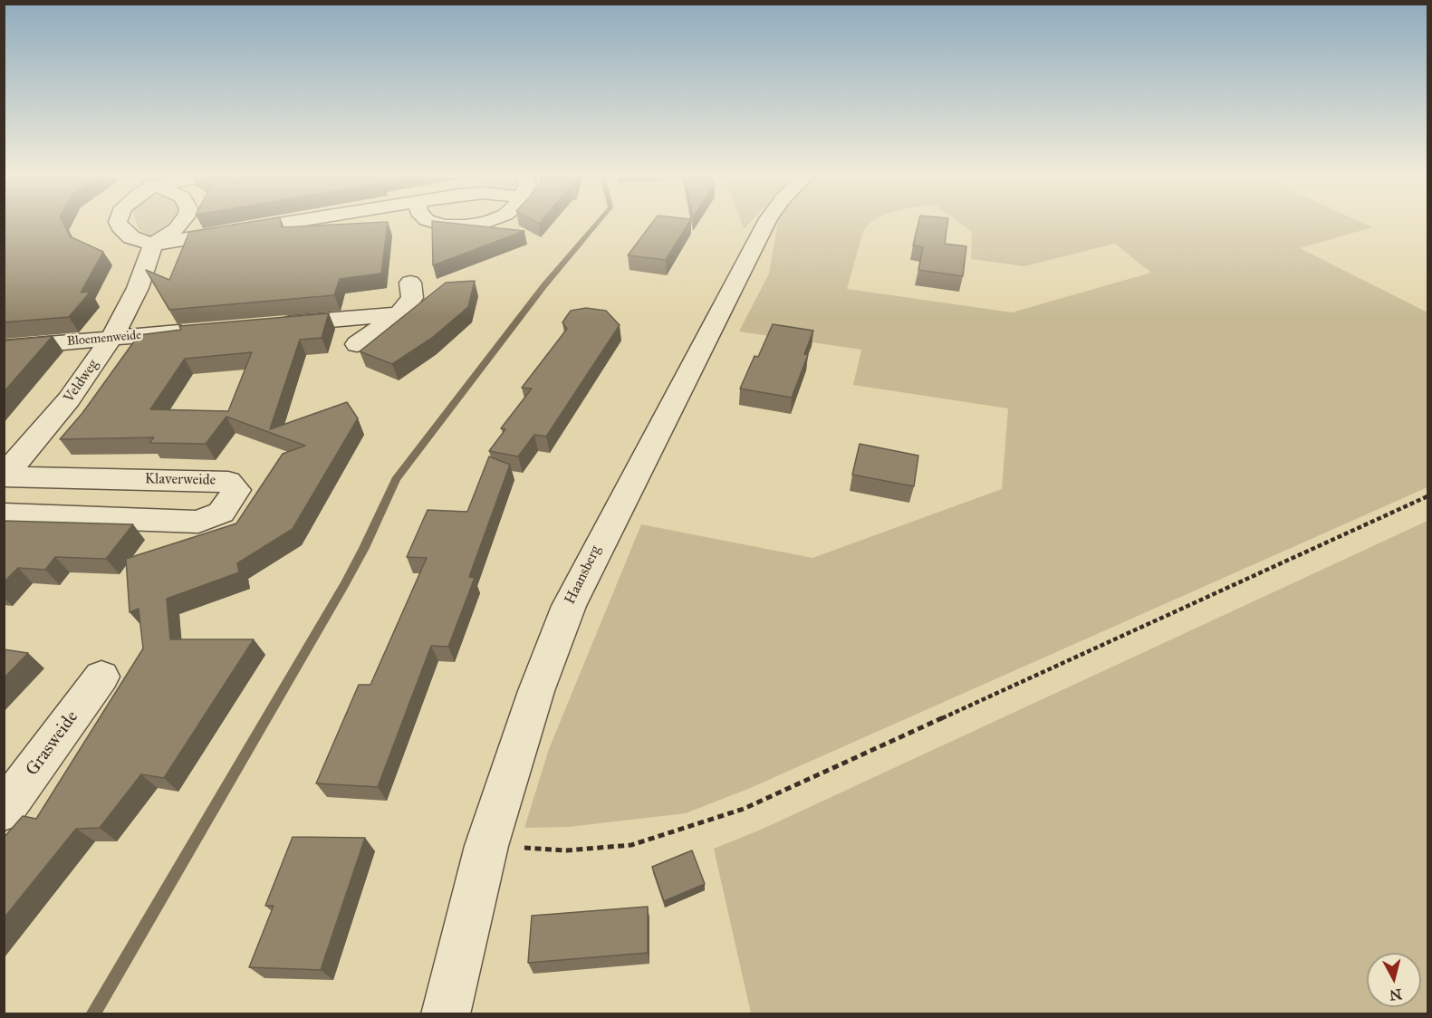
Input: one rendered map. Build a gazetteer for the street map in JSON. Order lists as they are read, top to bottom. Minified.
{"streets":{"street":["Bloemenweide","Veldweg","Klaverweide","Haansberg","Grasweide"]},"crossings":[["Bloemenweide","Veldweg"],["Veldweg","Klaverweide"]],"north":"bottom"}
